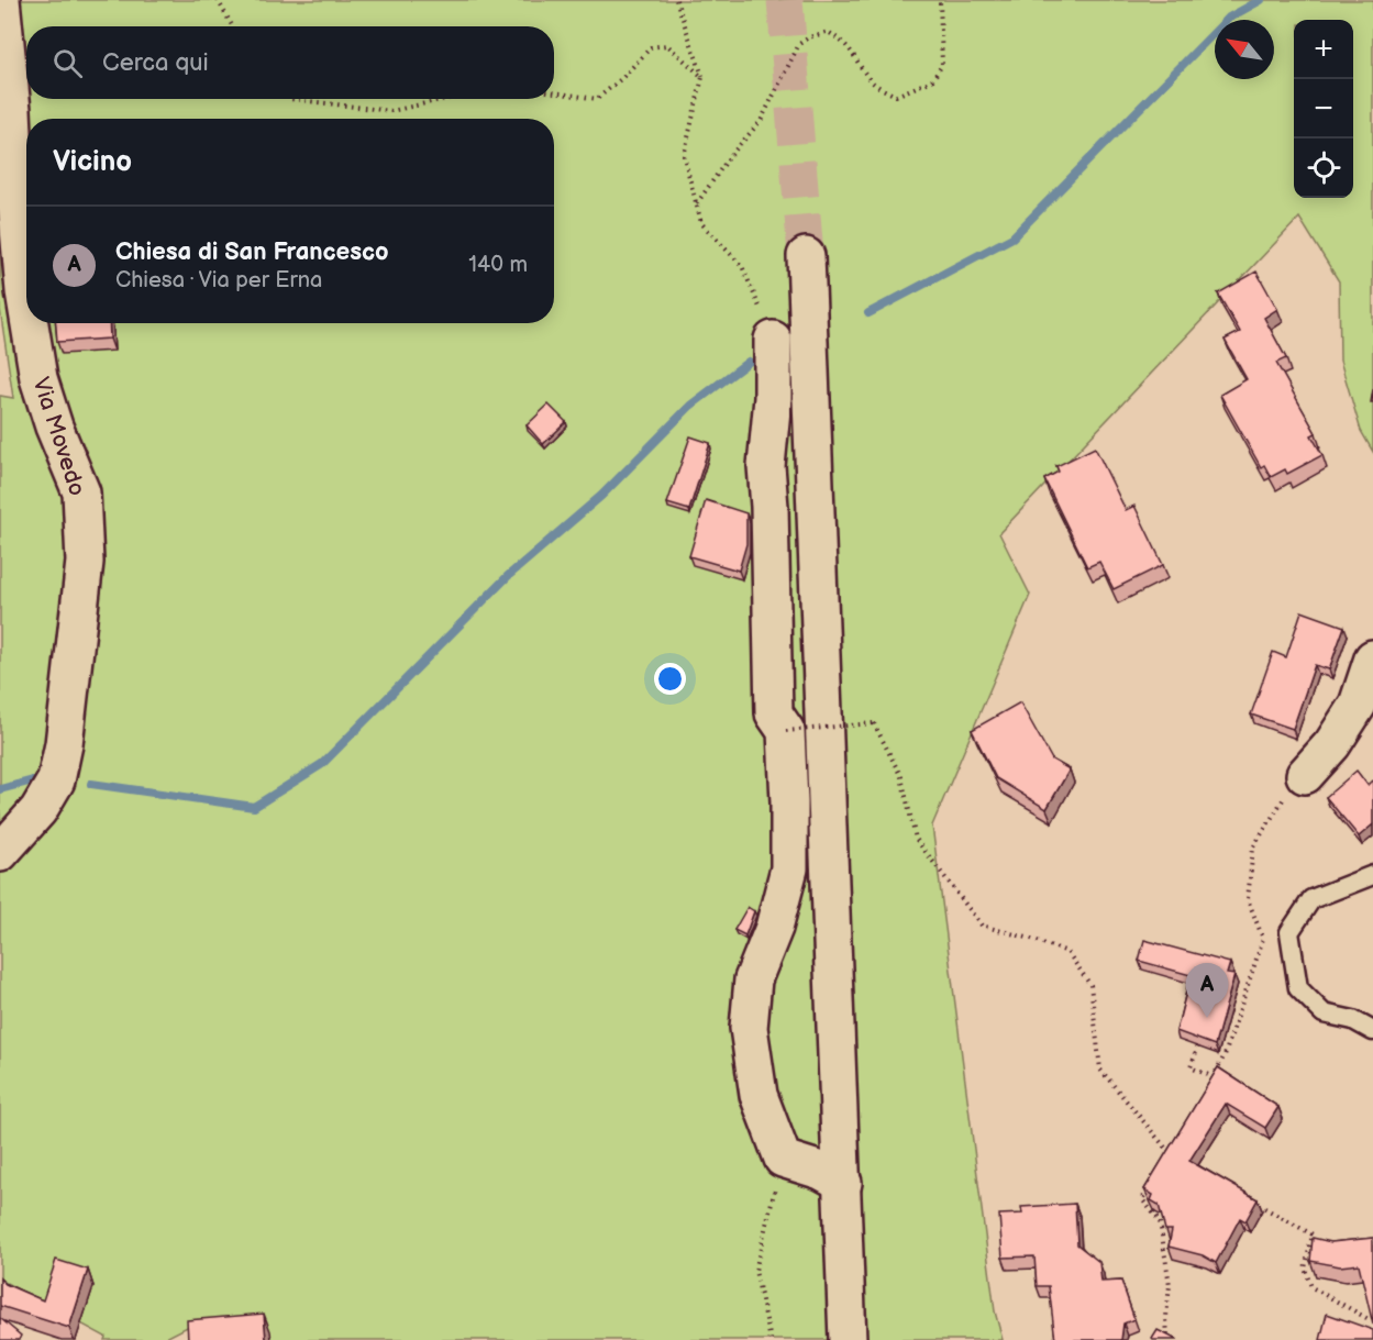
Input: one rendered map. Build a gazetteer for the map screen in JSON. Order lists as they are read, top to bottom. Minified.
{"streets":{"main road":["Via Movedo"]},"north":"top left","page":{"map_buttons":["+","−"],"search":"Cerca qui","heading":"Vicino","list":[{"mark":"A","name":"Chiesa di San Francesco","note":"Chiesa · Via per Erna","value":"140 m"}],"pins":"A"}}
